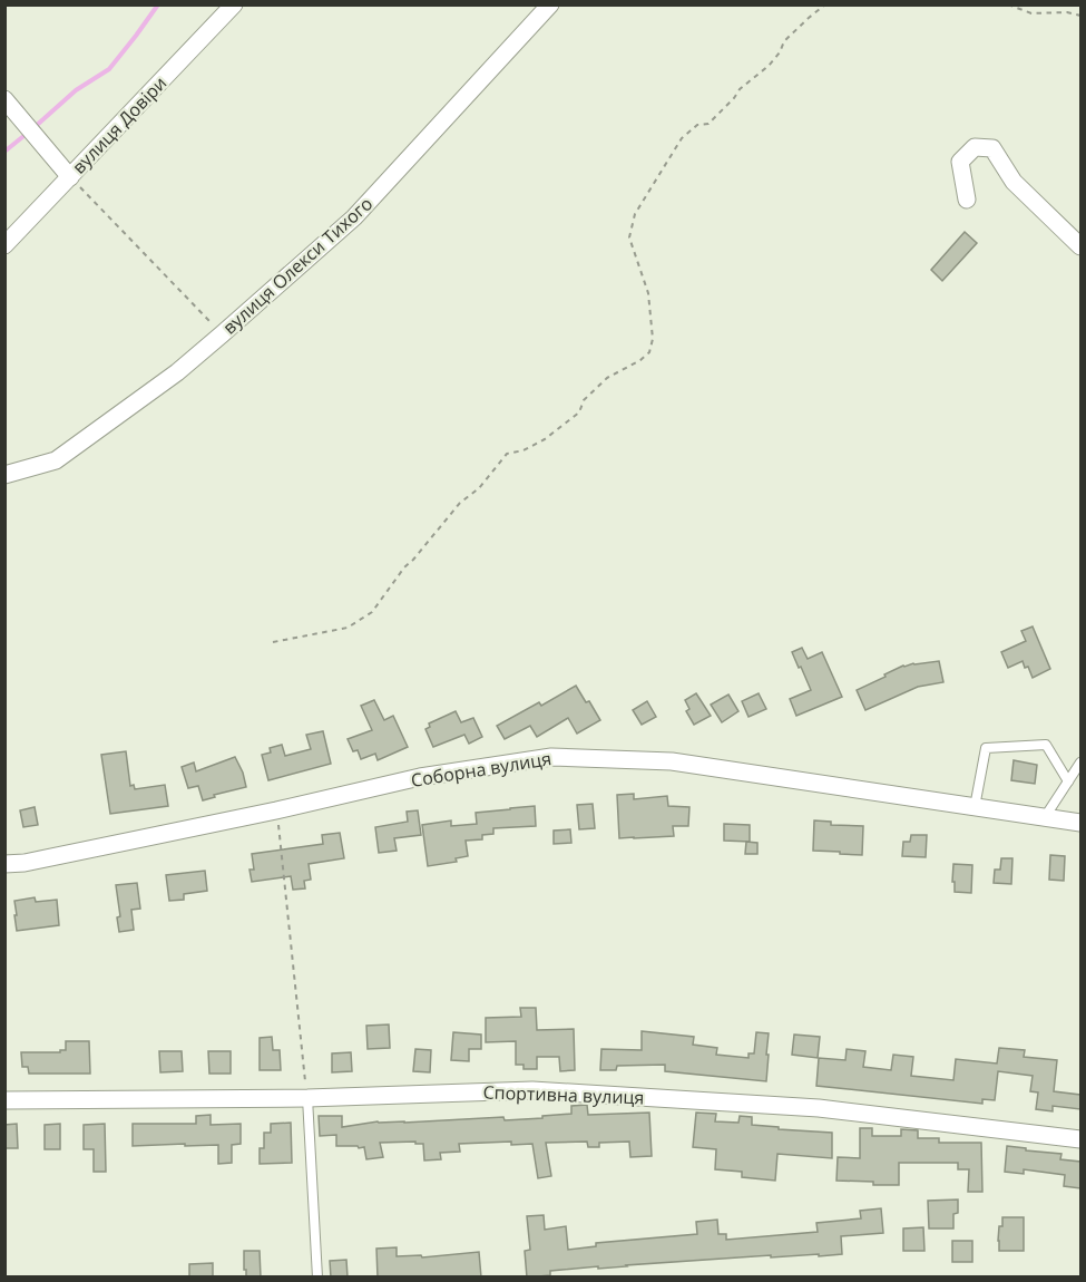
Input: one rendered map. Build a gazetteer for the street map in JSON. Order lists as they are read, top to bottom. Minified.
{"streets":{"street":["вулиця Довіри","вулиця Олекси Тихого","Соборна вулиця","Спортивна вулиця"]}}
